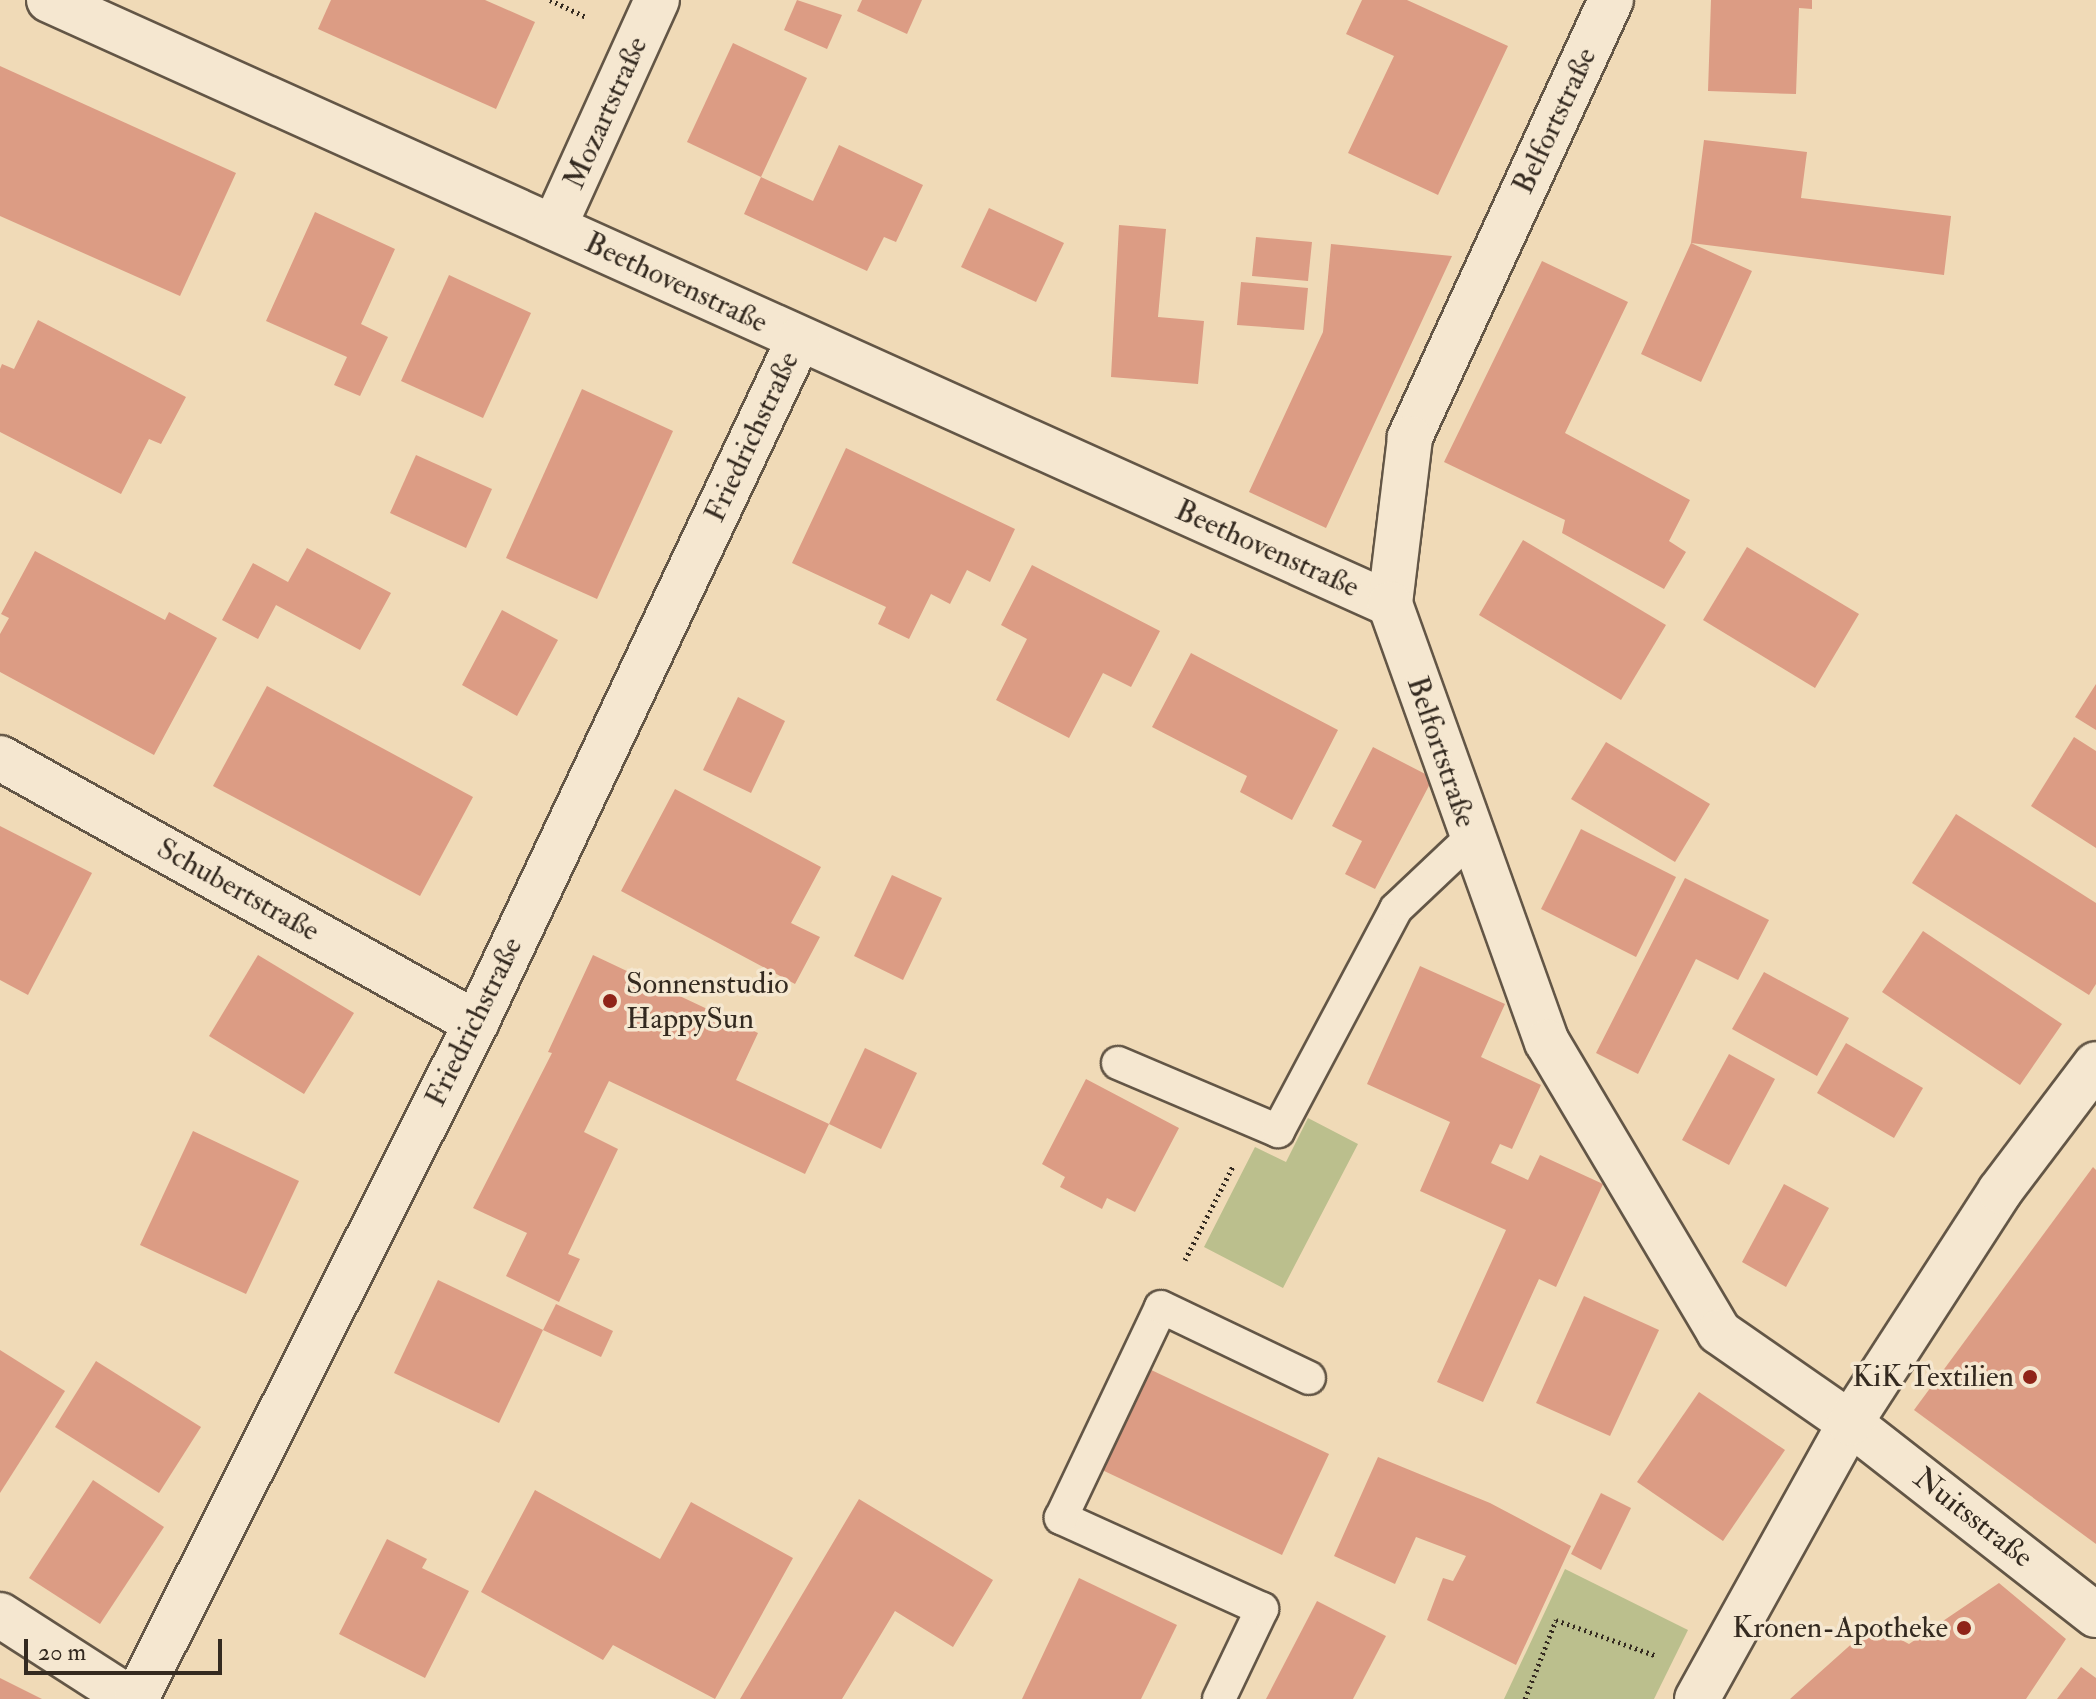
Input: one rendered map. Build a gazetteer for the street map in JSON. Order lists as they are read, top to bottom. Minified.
{"streets":{"street":["Mozartstraße","Belfortstraße","Beethovenstraße","Friedrichstraße","Schubertstraße","Nuitsstraße"]},"crossings":[["Mozartstraße","Beethovenstraße"],["Belfortstraße","Beethovenstraße"],["Belfortstraße","Nuitsstraße"],["Beethovenstraße","Friedrichstraße"],["Friedrichstraße","Schubertstraße"]],"places":["Sonnenstudio HappySun","KiK Textilien","Kronen-Apotheke"],"scale_bar":"20 m"}
